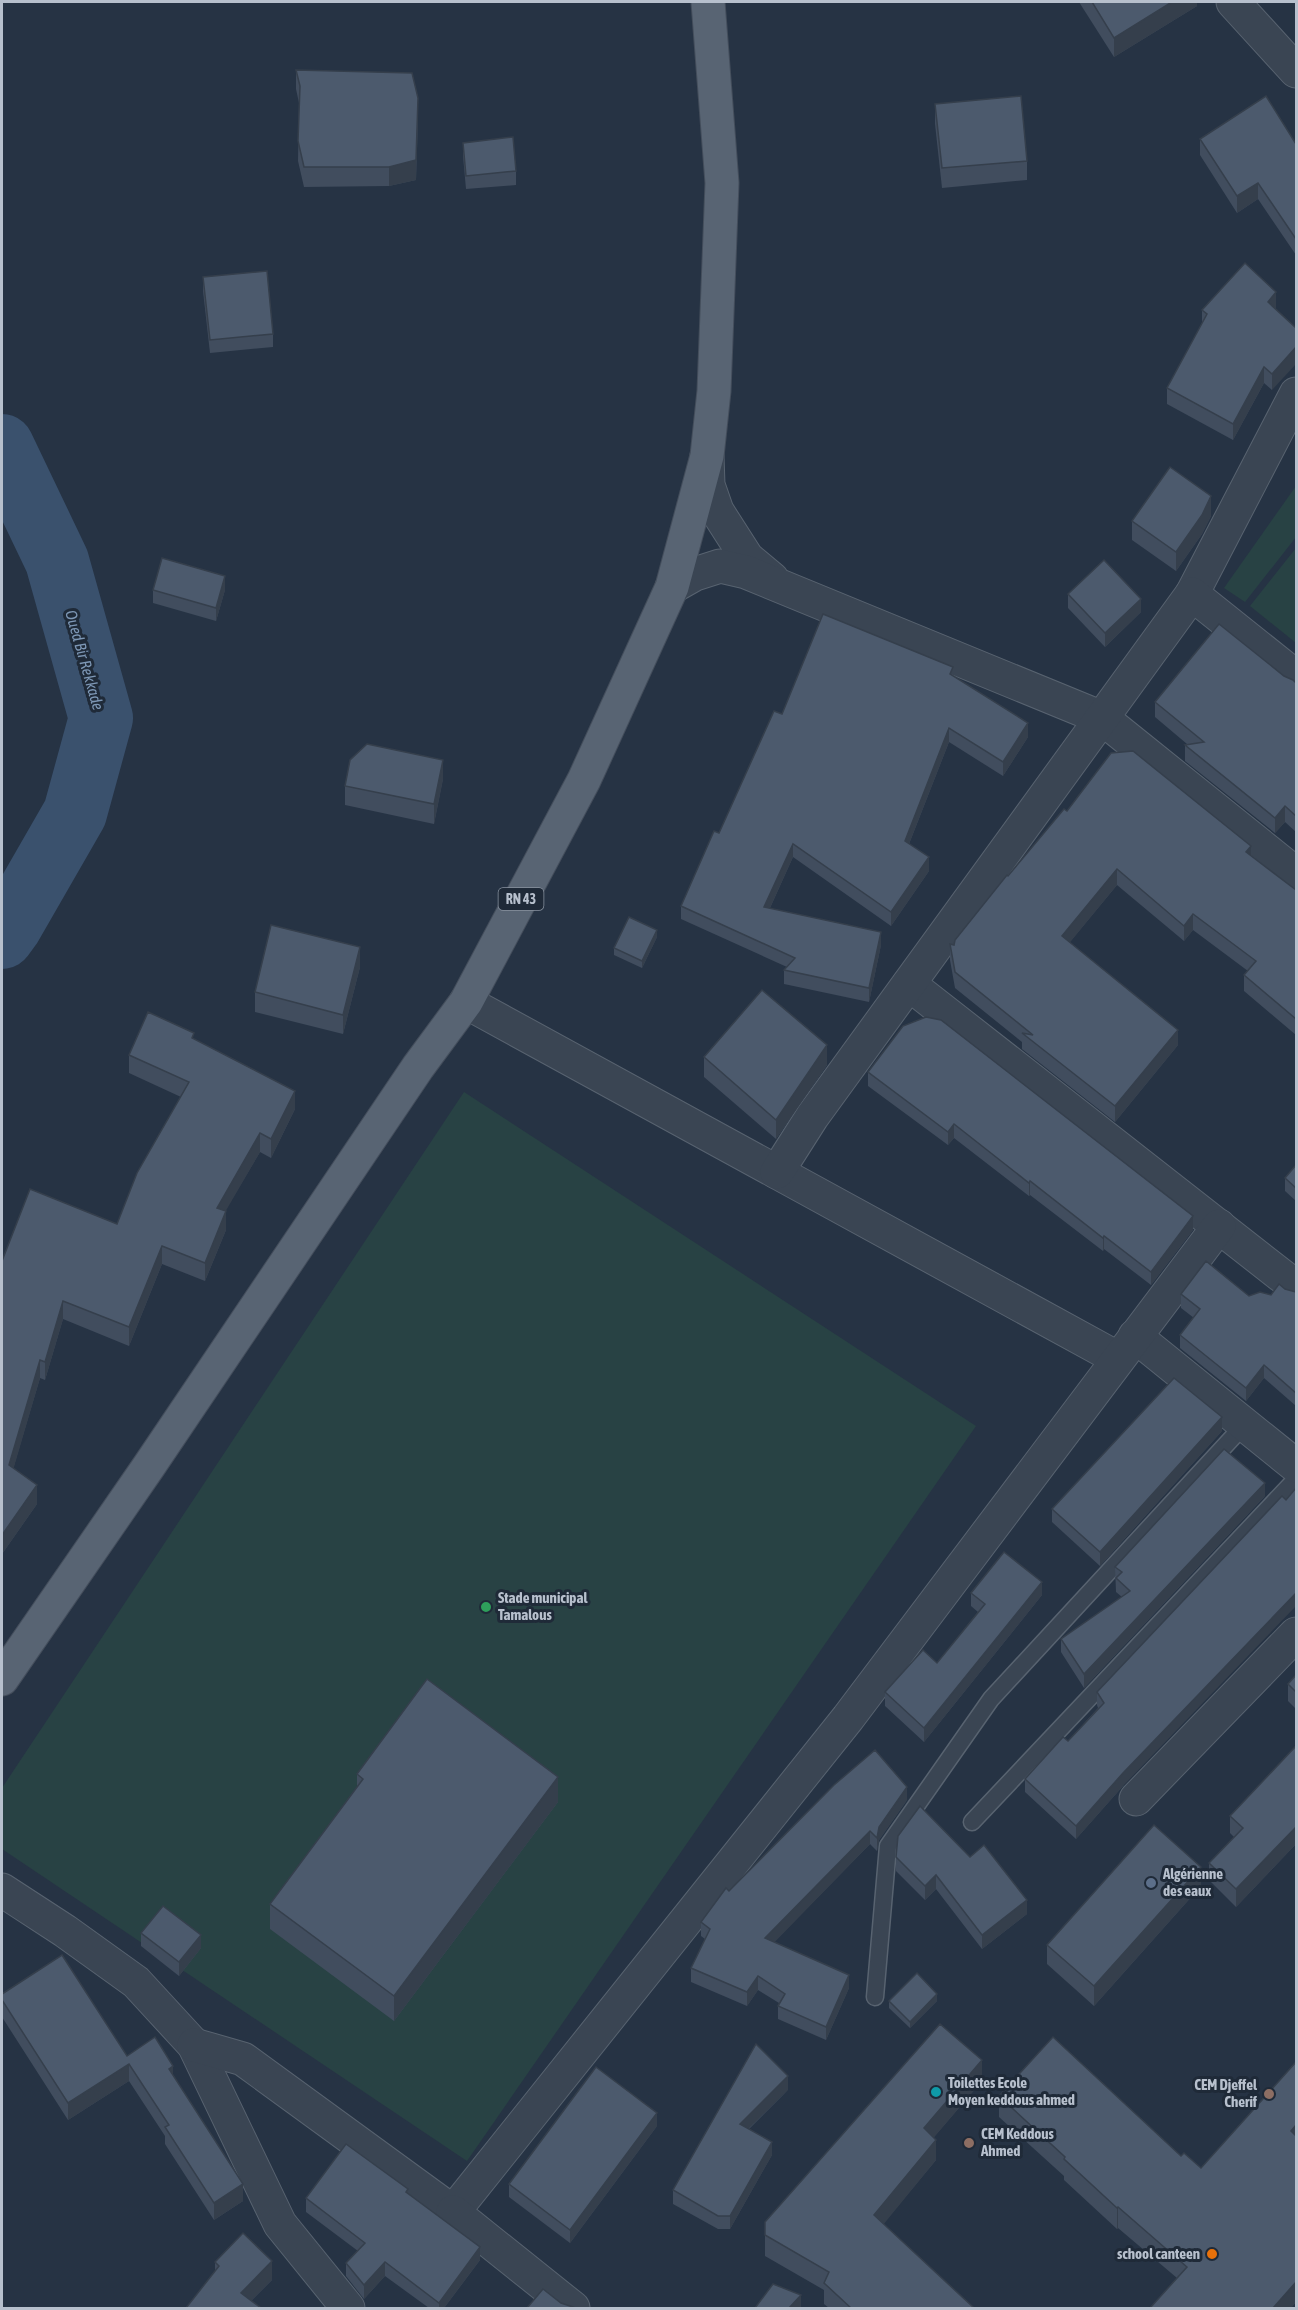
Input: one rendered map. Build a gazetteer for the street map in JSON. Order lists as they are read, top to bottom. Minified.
{"streets":{"main road":["RN 43"]},"water":["Oued Bir Rekkade"],"places":["Stade municipal Tamalous","Algérienne des eaux","Toilettes Ecole Moyen keddous ahmed","CEM Djeffel Cherif","CEM Keddous Ahmed","school canteen"]}
